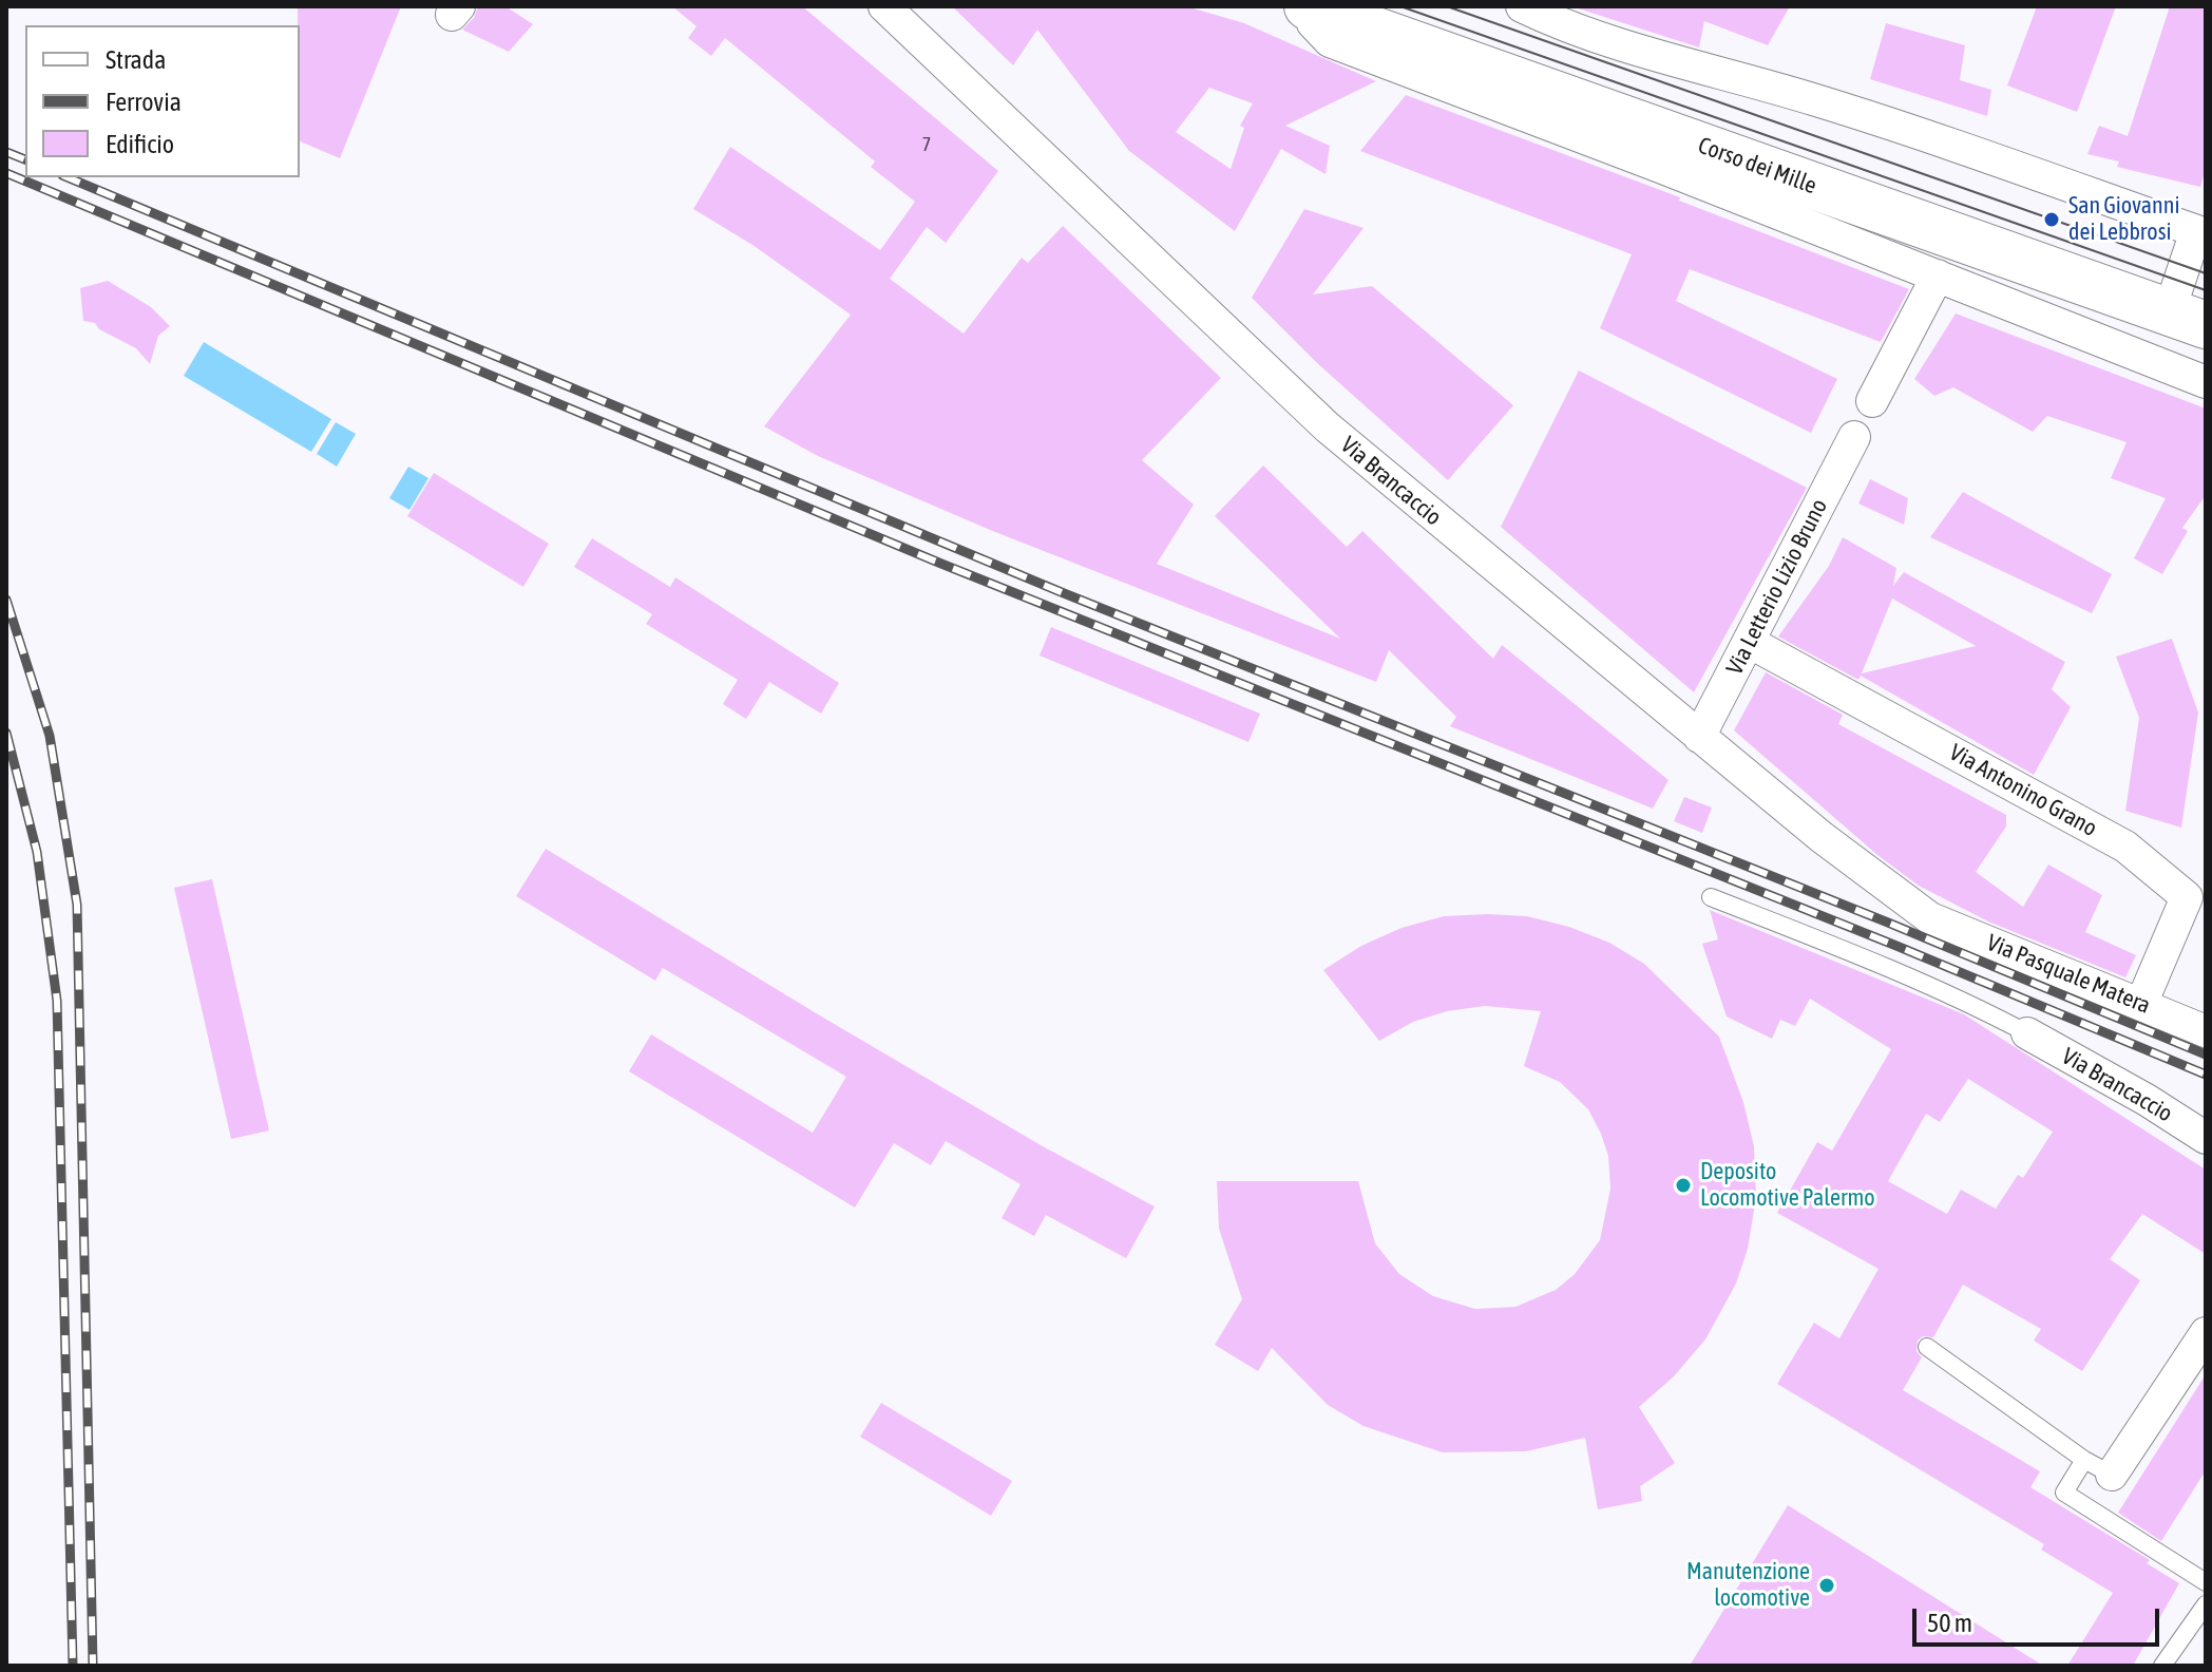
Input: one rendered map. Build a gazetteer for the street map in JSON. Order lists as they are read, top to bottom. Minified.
{"streets":{"street":["Corso dei Mille","Via Brancaccio","Via Letterio Lizio Bruno","Via Antonino Grano","Via Pasquale Matera"]},"crossings":[["Via Brancaccio","Via Letterio Lizio Bruno"],["Via Brancaccio","Via Pasquale Matera"],["Via Letterio Lizio Bruno","Via Antonino Grano"],["Via Antonino Grano","Via Pasquale Matera"]],"places":["San Giovanni dei Lebbrosi","Deposito Locomotive Palermo","Manutenzione locomotive"],"house_numbers":["7"],"legend":["Strada","Ferrovia","Edificio"],"scale_bar":"50 m"}
